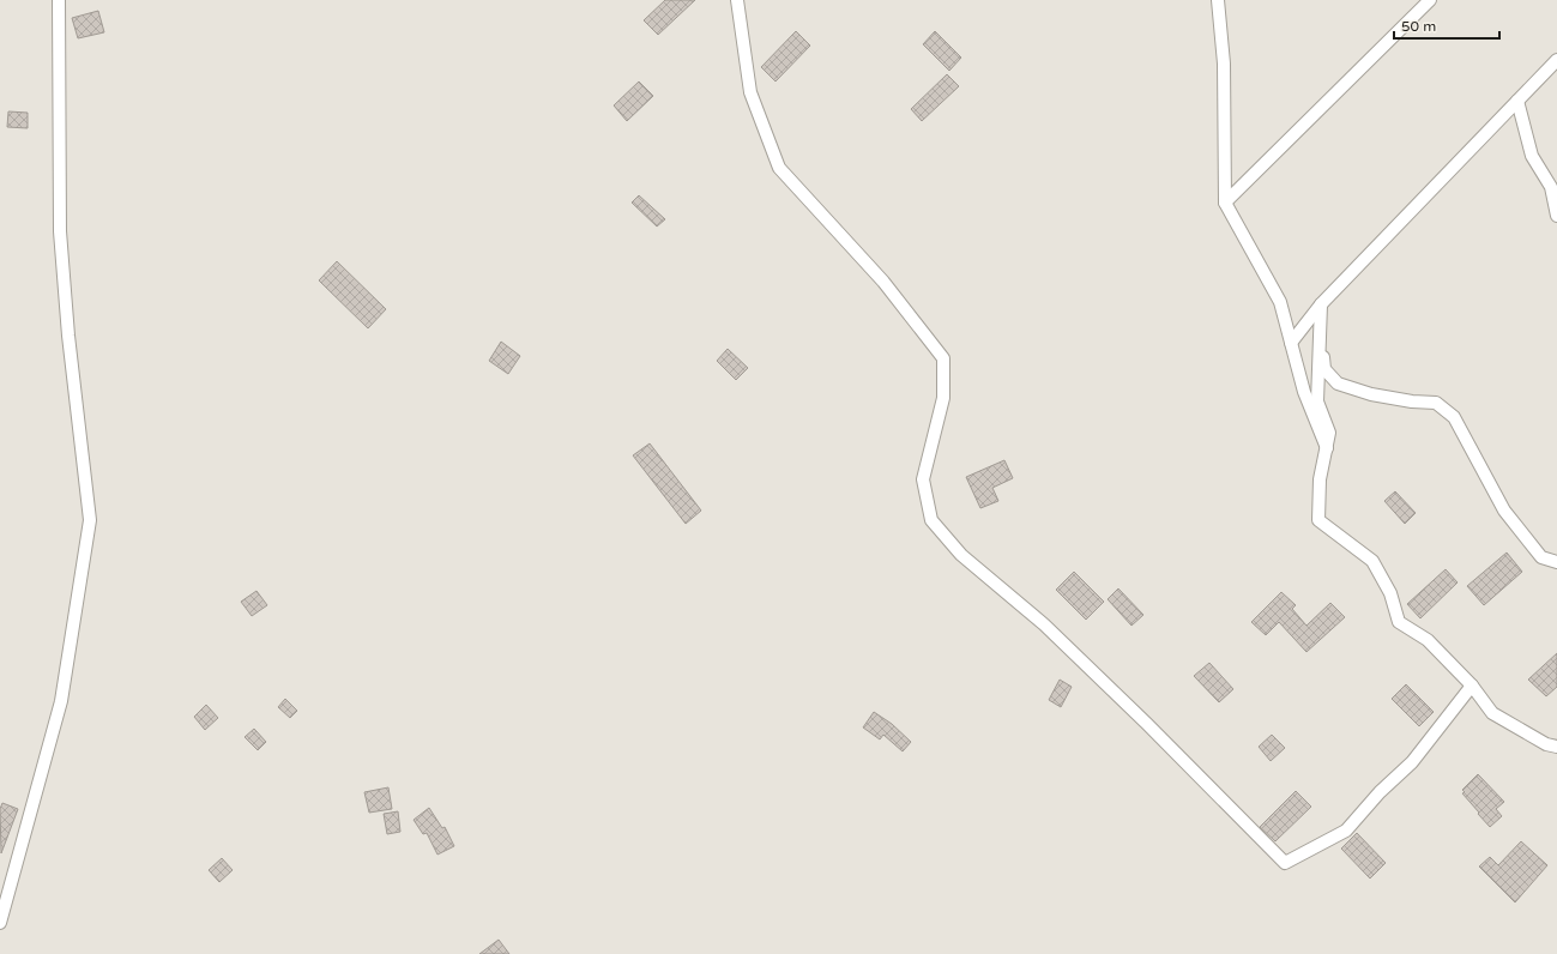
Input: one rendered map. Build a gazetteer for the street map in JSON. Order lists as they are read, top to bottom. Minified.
{"scale_bar":"50 m"}
